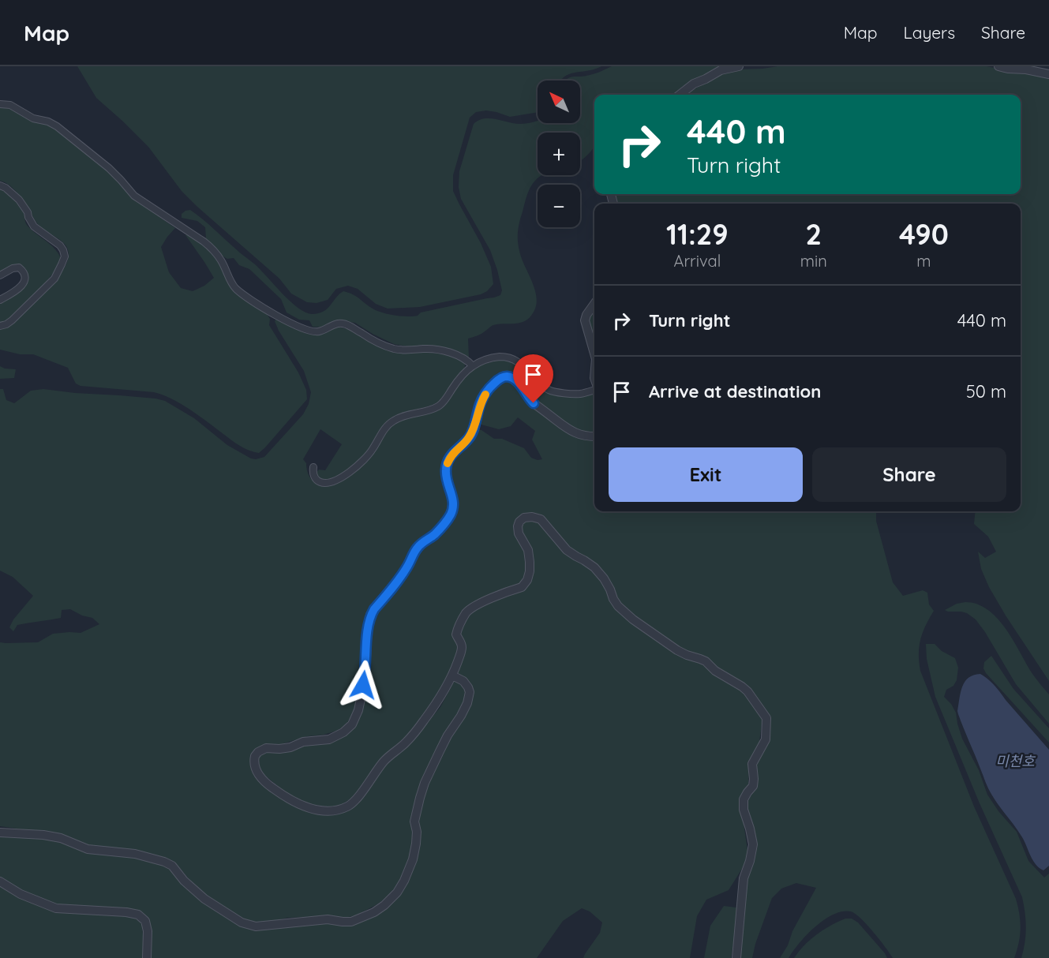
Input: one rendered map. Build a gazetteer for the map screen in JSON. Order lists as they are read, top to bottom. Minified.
{"water":["미천호"],"north":"top left","page":{"header":"Map","nav":["Map","Layers","Share"],"map_buttons":["+","−"],"turn":["440 m","Turn right"],"eta":["11:29","Arrival","2","min","490","m"],"list":[{"name":"Turn right","value":"440 m"},{"name":"Arrive at destination","value":"50 m"}],"buttons":["Exit","Share"]}}
